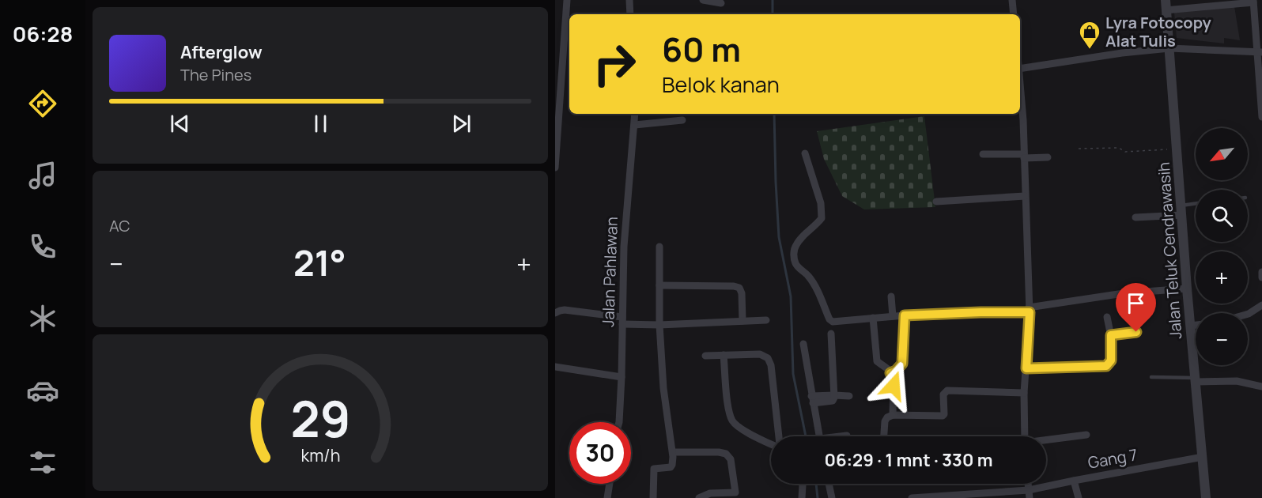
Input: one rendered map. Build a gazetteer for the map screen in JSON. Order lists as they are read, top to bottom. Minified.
{"streets":{"street":["Jalan Teluk Cendrawasih","Jalan Pahlawan","Gang 7"]},"crossings":[["Jalan Teluk Cendrawasih","Gang 7"]],"places":{"shop":["Lyra Fotocopy Alat Tulis"]},"north":"bottom left","page":{"tabs":"06:28","turn":["60 m","Belok kanan"],"song":["Afterglow","The Pines"],"map_buttons":["+","−"],"tile":"AC","heat":["−","21°","+"],"limit":"30","trip":"06:29 · 1 mnt · 330 m","gauge":["29","km/h"]}}
